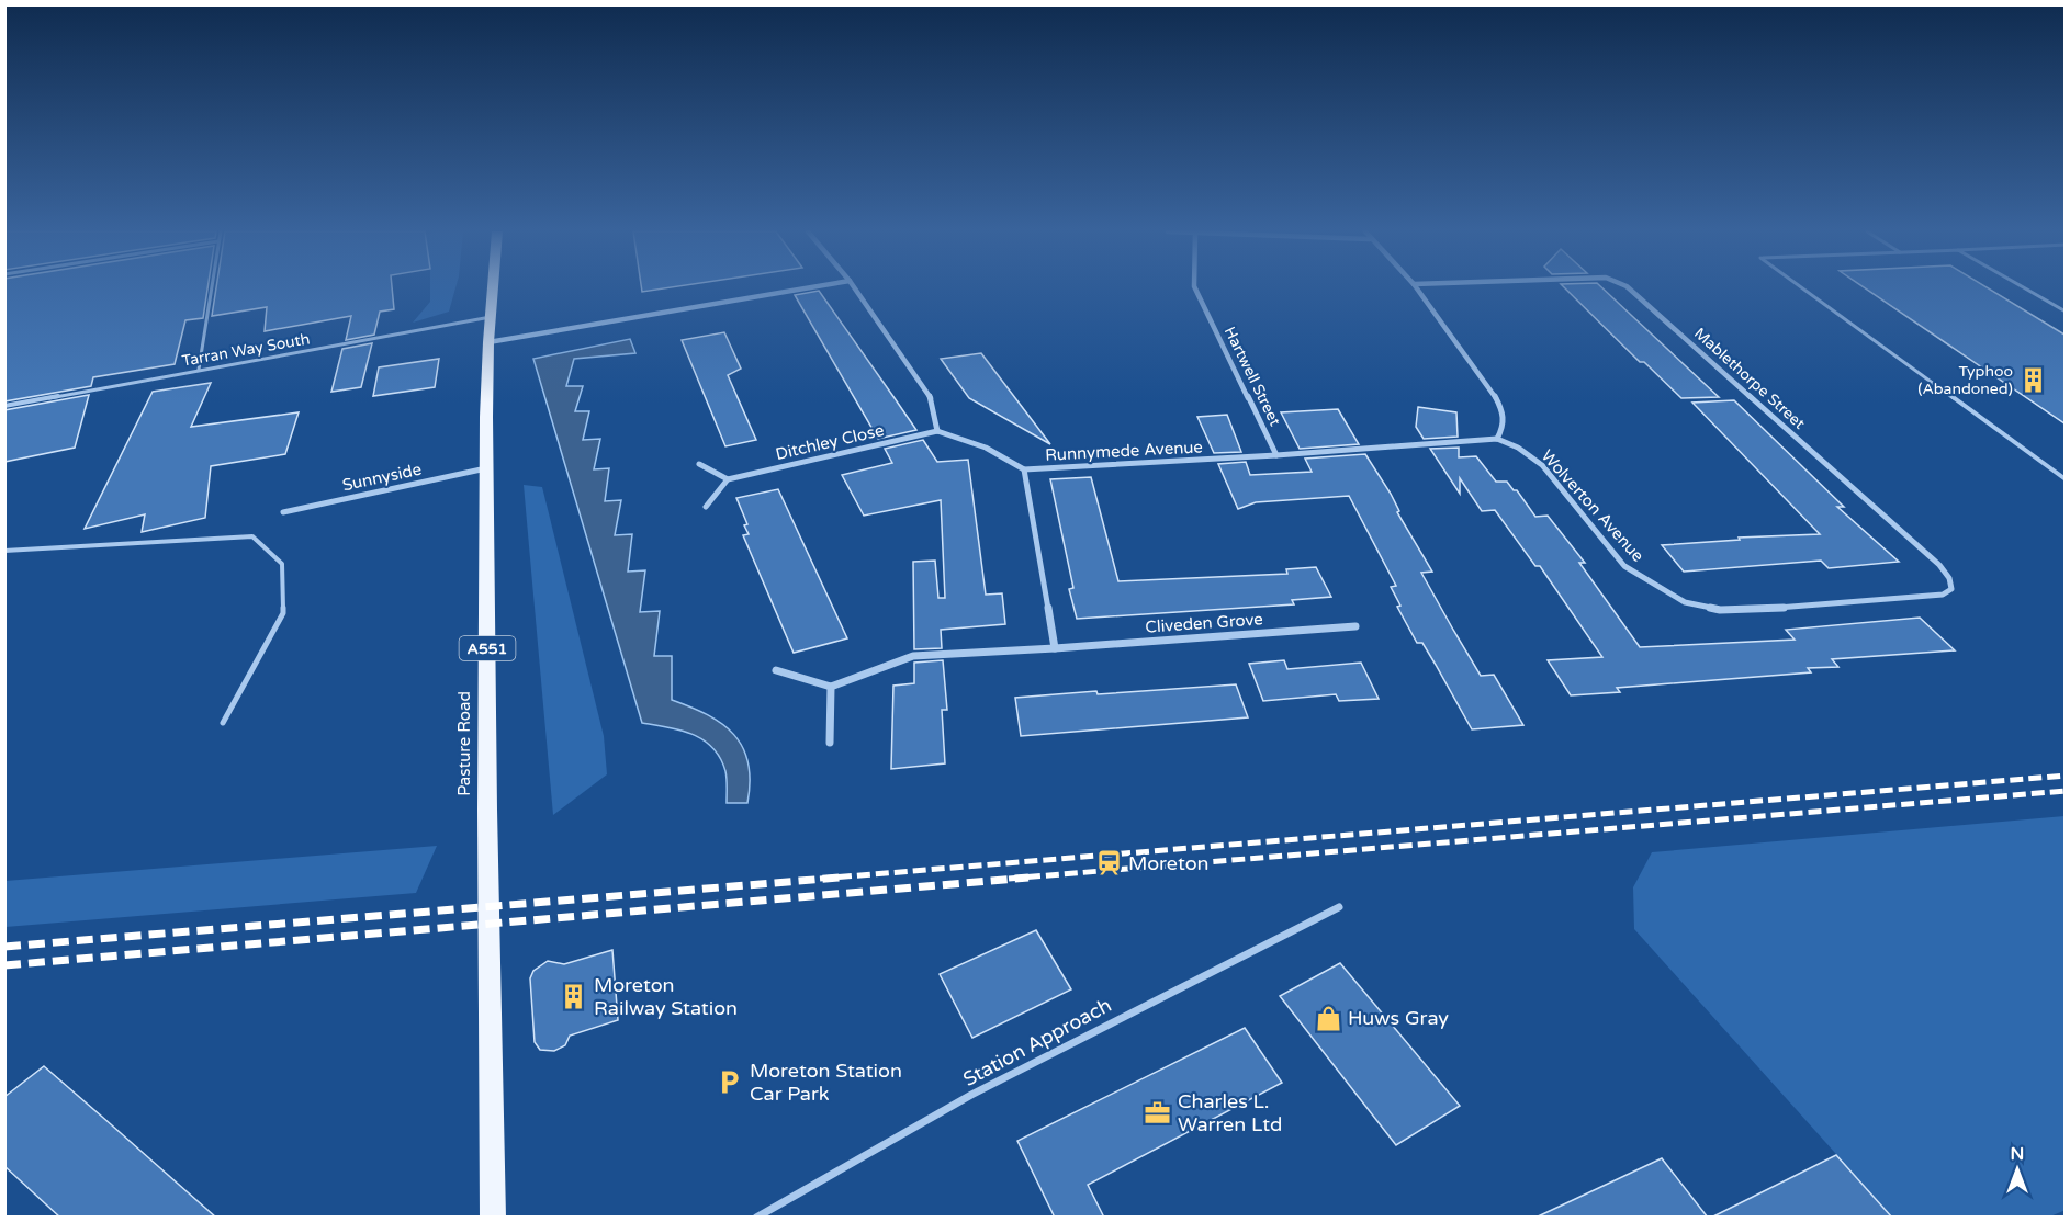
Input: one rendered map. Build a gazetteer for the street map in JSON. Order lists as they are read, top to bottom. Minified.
{"streets":{"main road":["A551","Pasture Road"],"street":["Hartwell Street","Mablethorpe Street","Ditchley Close","Runnymede Avenue","Sunnyside","Wolverton Avenue","Cliveden Grove"],"lane":["Tarran Way South","Station Approach"]},"crossings":[["Tarran Way South","Pasture Road"],["Hartwell Street","Runnymede Avenue"],["Mablethorpe Street","Wolverton Avenue"],["Ditchley Close","Runnymede Avenue"],["Runnymede Avenue","Wolverton Avenue"],["Sunnyside","Pasture Road"]],"places":{"building":["Typhoo (Abandoned)","Moreton Railway Station"],"station":["Moreton"],"shop":["Huws Gray"],"parking":["Moreton Station Car Park"],"office":["Charles L. Warren Ltd"]},"north":"top"}
